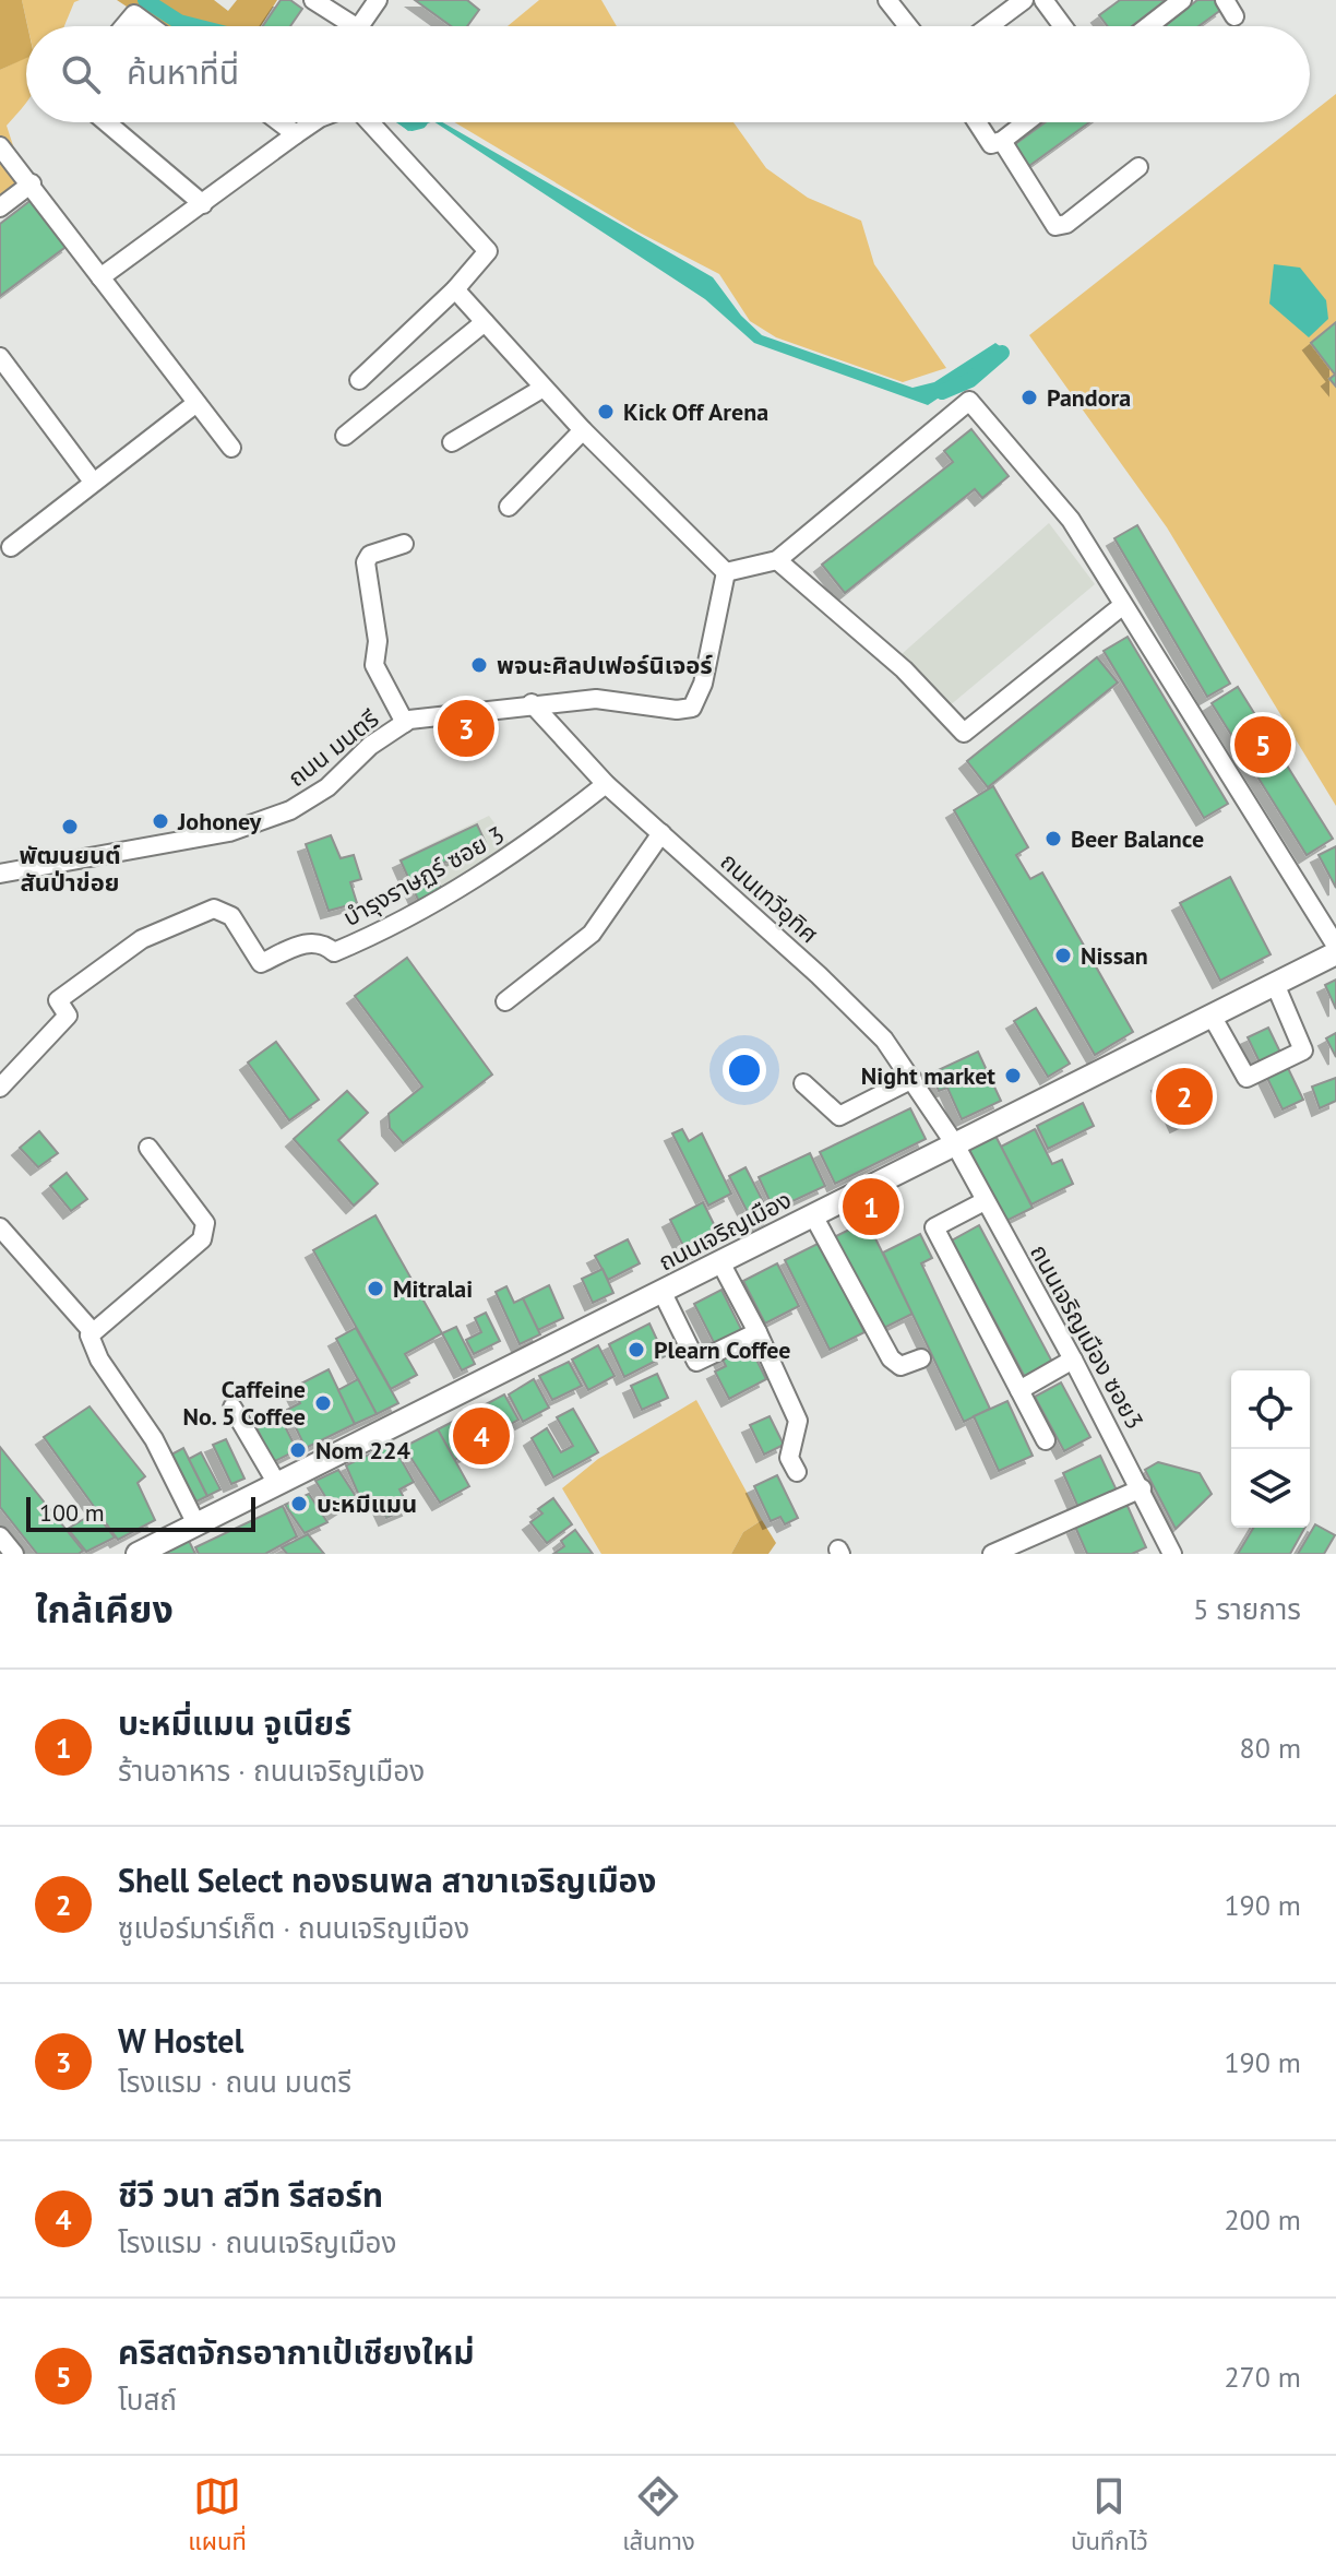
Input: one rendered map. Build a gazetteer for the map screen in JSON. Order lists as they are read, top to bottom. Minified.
{"streets":{"main road":["ถนนเจริญเมือง"],"street":["ถนน มนตรี","บำรุงราษฏร์ ซอย 3","ถนนเทวีอุทิศ","ถนนเจริญเมือง ซอย3"]},"crossings":[["ถนน มนตรี","ถนนเทวีอุทิศ"],["บำรุงราษฏร์ ซอย 3","ถนนเทวีอุทิศ"],["ถนนเทวีอุทิศ","ถนนเจริญเมือง"],["ถนนเทวีอุทิศ","ถนนเจริญเมือง ซอย3"],["ถนนเจริญเมือง","ถนนเจริญเมือง ซอย3"]],"places":["Pandora","Kick Off Arena","พจนะศิลปเฟอร์นิเจอร์","Johoney","พัฒนยนต์ สันป่าข่อย","Beer Balance","Nissan","Night market","Mitralai","Plearn Coffee","Caffeine No. 5 Coffee","Nom 224","บะหมีแมน"],"scale_bar":"100 m","page":{"search":"ค้นหาที่นี่","pins":["3","5","2","1","4"],"scale":"100 m","heading":["ใกล้เคียง","5 รายการ"],"list":[{"mark":"1","name":"บะหมี่แมน จูเนียร์","note":"ร้านอาหาร · ถนนเจริญเมือง","value":"80 m"},{"mark":"2","name":"Shell Select ทองธนพล สาขาเจริญเมือง","note":"ซูเปอร์มาร์เก็ต · ถนนเจริญเมือง","value":"190 m"},{"mark":"3","name":"W Hostel","note":"โรงแรม · ถนน มนตรี","value":"190 m"},{"mark":"4","name":"ชีวี วนา สวีท รีสอร์ท","note":"โรงแรม · ถนนเจริญเมือง","value":"200 m"},{"mark":"5","name":"คริสตจักรอากาเป้เชียงใหม่","note":"โบสถ์","value":"270 m"}],"nav":["แผนที่","เส้นทาง","บันทึกไว้"]}}
